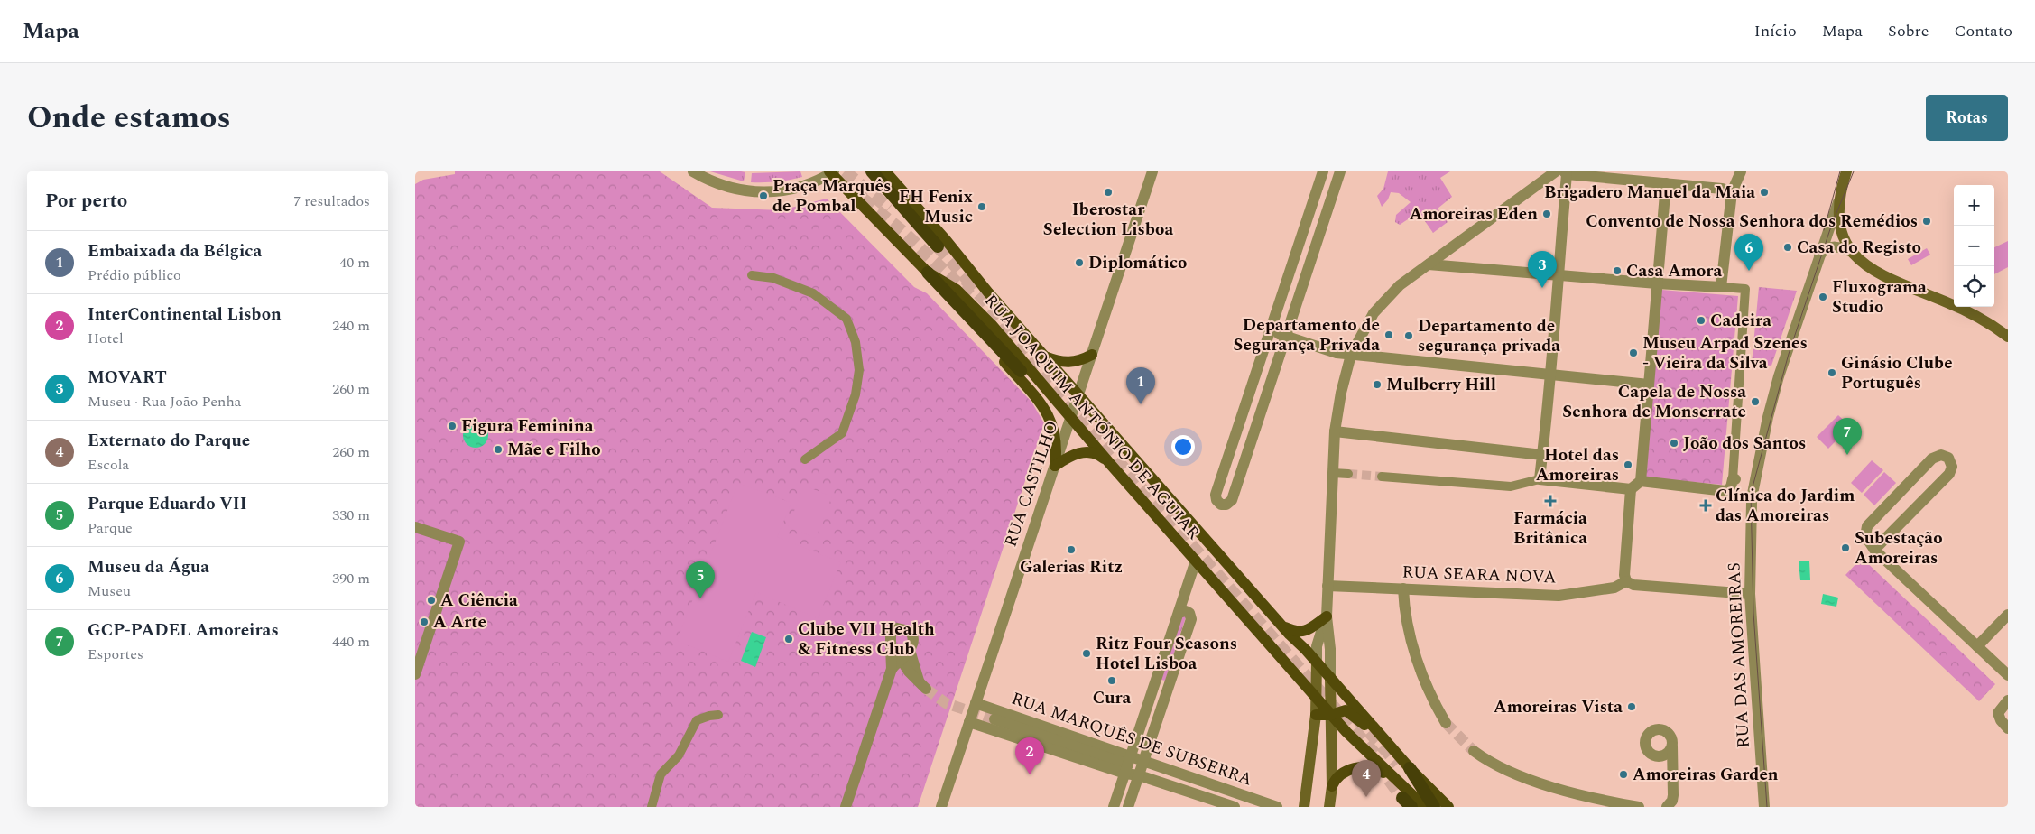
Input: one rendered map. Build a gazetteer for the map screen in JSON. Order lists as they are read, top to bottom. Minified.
{"streets":{"main road":["RUA JOAQUIM ANTÓNIO DE AGUIAR"],"street":["RUA CASTILHO","RUA SEARA NOVA","RUA DAS AMOREIRAS","RUA MARQUÊS DE SUBSERRA"]},"crossings":[["RUA JOAQUIM ANTÓNIO DE AGUIAR","RUA CASTILHO"],["RUA CASTILHO","RUA MARQUÊS DE SUBSERRA"]],"places":{"other":["Iberostar Selection Lisboa","Brigadero Manuel da Maia","Praça Marquês de Pombal","FH Fenix Music","Amoreiras Eden","Convento de Nossa Senhora dos Remédios","Casa do Registo","Diplomático","Casa Amora","Fluxograma Studio","Cadeira","Departamento de Segurança Privada","Departamento de segurança privada","Museu Arpad Szenes - Vieira da Silva","Ginásio Clube Português","Mulberry Hill","Capela de Nossa Senhora de Monserrate","Figura Feminina","João dos Santos","Mãe e Filho","Hotel das Amoreiras","Subestação Amoreiras","Galerias Ritz","A Ciência","A Arte","Clube VII Health & Fitness Club","Ritz Four Seasons Hotel Lisboa","Cura","Amoreiras Vista","Amoreiras Garden"],"health":["Farmácia Britânica","Clínica do Jardim das Amoreiras"]},"page":{"header":"Mapa","nav":["Início","Mapa","Sobre","Contato"],"title":"Onde estamos","buttons":"Rotas","heading":["Por perto","7 resultados"],"map_buttons":["+","−"],"list":[{"mark":"1","name":"Embaixada da Bélgica","note":"Prédio público","value":"40 m"},{"mark":"2","name":"InterContinental Lisbon","note":"Hotel","value":"240 m"},{"mark":"3","name":"MOVART","note":"Museu · Rua João Penha","value":"260 m"},{"mark":"4","name":"Externato do Parque","note":"Escola","value":"260 m"},{"mark":"5","name":"Parque Eduardo VII","note":"Parque","value":"330 m"},{"mark":"6","name":"Museu da Água","note":"Museu","value":"390 m"},{"mark":"7","name":"GCP-PADEL Amoreiras","note":"Esportes","value":"440 m"}],"pins":["6","3","1","7","5","2","4"]}}
